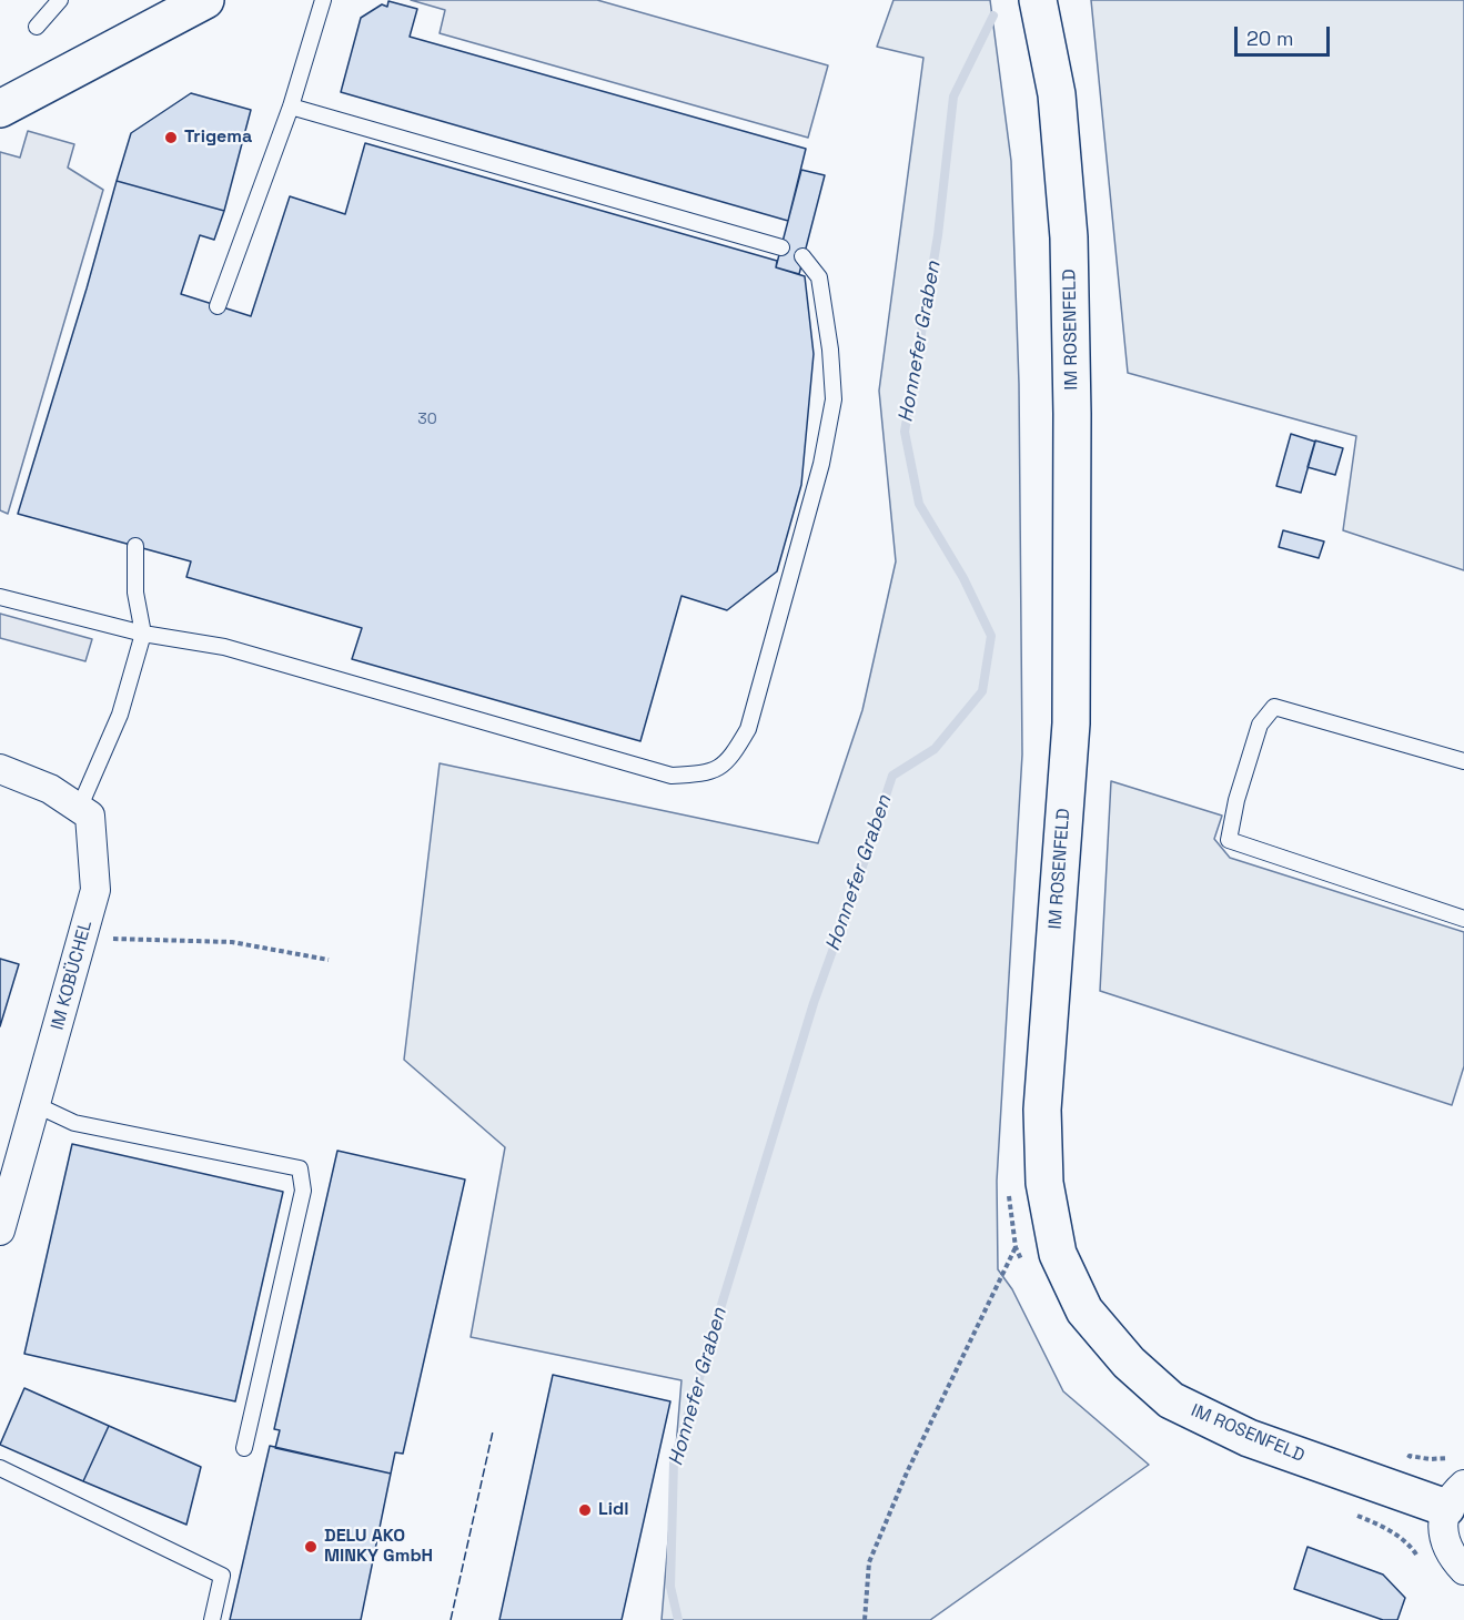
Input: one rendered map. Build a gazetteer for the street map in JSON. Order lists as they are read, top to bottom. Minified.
{"streets":{"street":["IM ROSENFELD","IM KOBÜCHEL"]},"water":["Honnefer Graben"],"places":["Trigema","Lidl","DELU AKO MINKY GmbH"],"house_numbers":["30"],"scale_bar":"20 m"}
